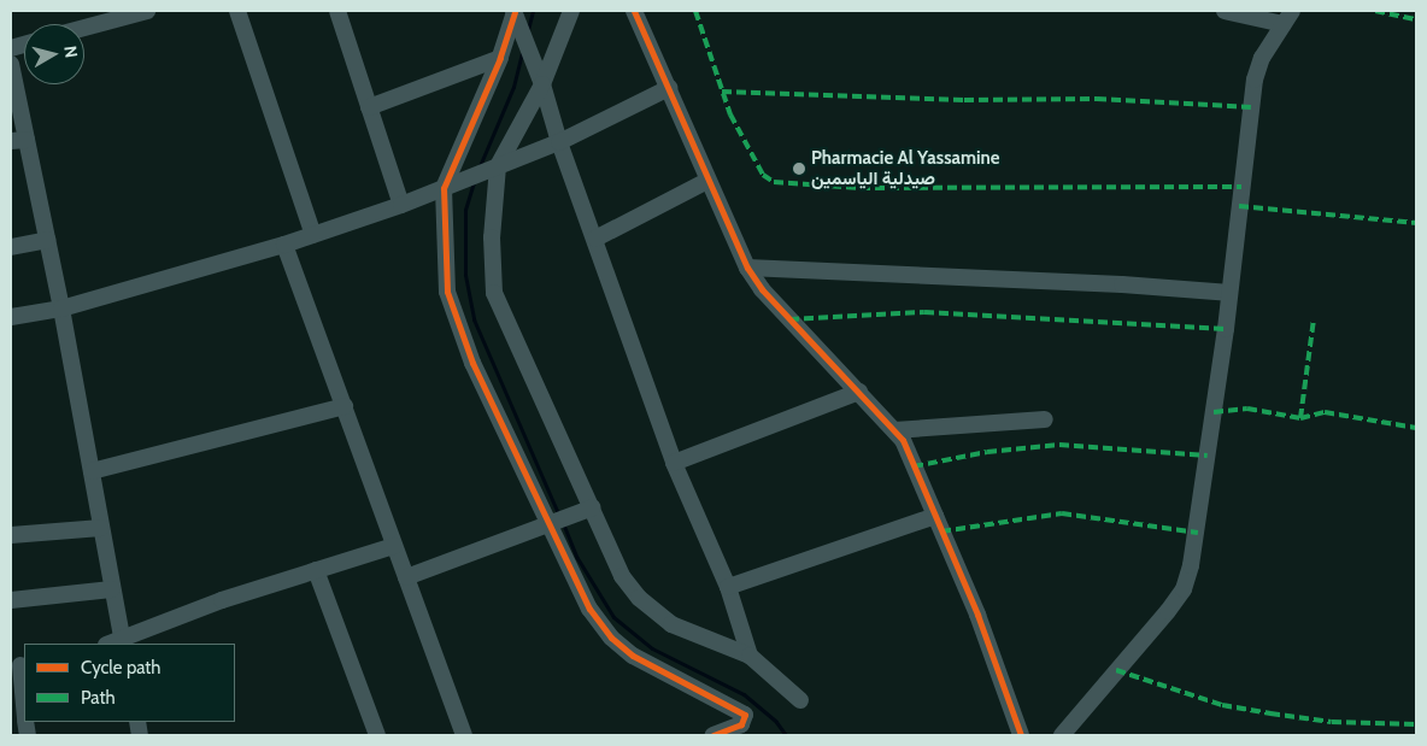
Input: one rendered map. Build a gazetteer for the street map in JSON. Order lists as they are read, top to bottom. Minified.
{"places":["Pharmacie Al Yassamine صيدلية الياسمين"],"legend":["Cycle path","Path"],"north":"right"}
